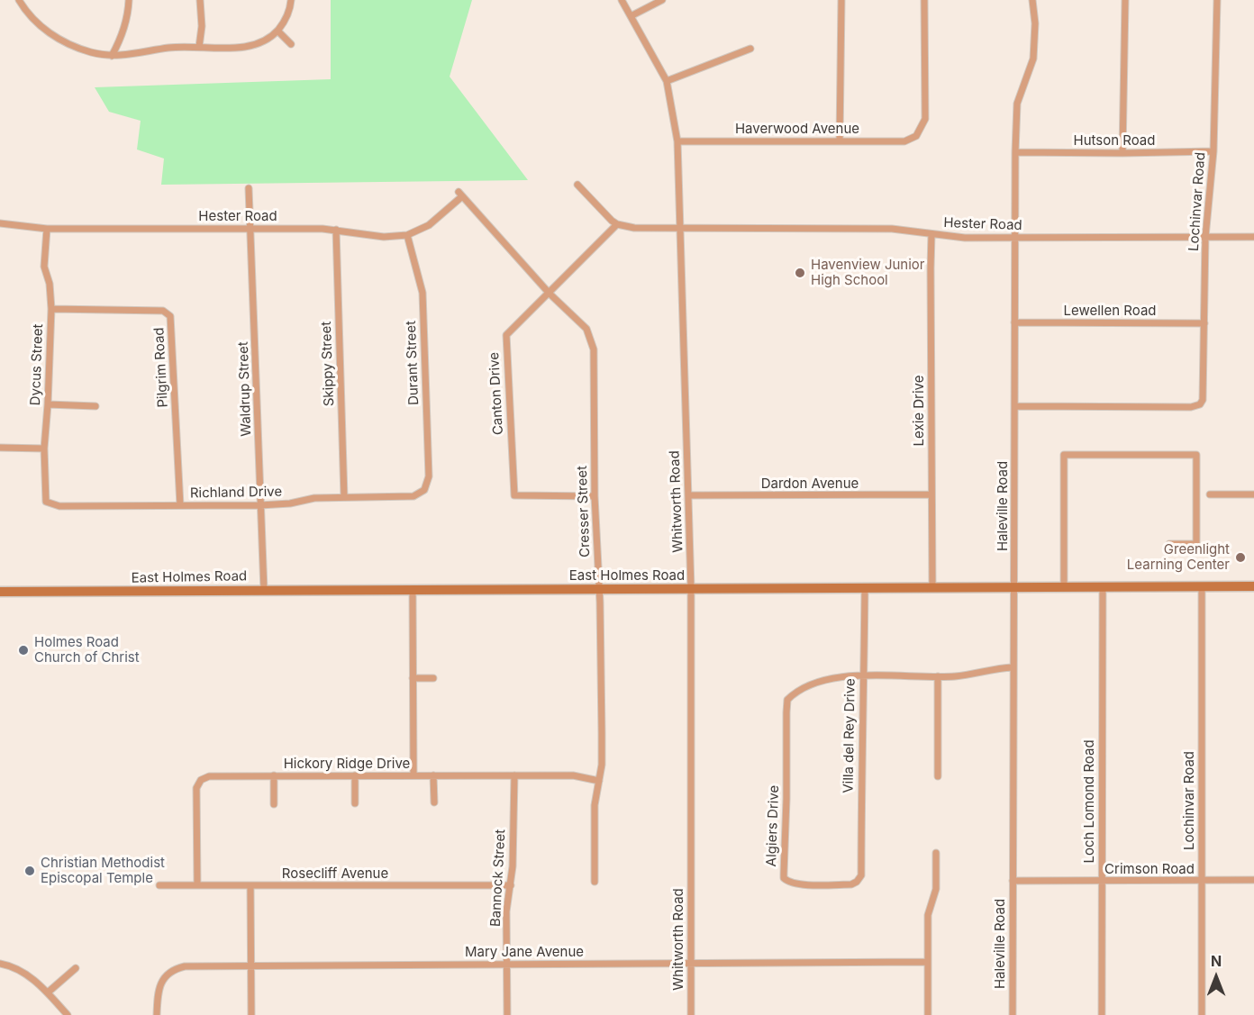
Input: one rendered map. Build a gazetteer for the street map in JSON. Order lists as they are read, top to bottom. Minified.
{"streets":{"main road":["East Holmes Road"],"street":["Haverwood Avenue","Hutson Road","Lochinvar Road","Hester Road","Lewellen Road","Durant Street","Skippy Street","Dycus Street","Pilgrim Road","Waldrup Street","Canton Drive","Lexie Drive","Dardon Avenue","Richland Drive","Whitworth Road","Haleville Road","Cresser Street","Villa del Rey Drive","Hickory Ridge Drive","Loch Lomond Road","Algiers Drive","Crimson Road","Rosecliff Avenue","Bannock Street","Mary Jane Avenue"]},"crossings":[["Haverwood Avenue","Whitworth Road"],["Hutson Road","Lochinvar Road"],["Hutson Road","Haleville Road"],["Lochinvar Road","Hester Road"],["Lochinvar Road","Lewellen Road"],["Lochinvar Road","Haleville Road"],["Lochinvar Road","East Holmes Road"],["Lochinvar Road","Crimson Road"],["Hester Road","Durant Street"],["Hester Road","Skippy Street"],["Hester Road","Dycus Street"],["Hester Road","Waldrup Street"],["Hester Road","Canton Drive"],["Hester Road","Lexie Drive"],["Hester Road","Whitworth Road"],["Hester Road","Haleville Road"],["Hester Road","Cresser Street"],["Lewellen Road","Haleville Road"],["Durant Street","Richland Drive"],["Skippy Street","Richland Drive"],["Dycus Street","Pilgrim Road"],["Dycus Street","Richland Drive"],["Pilgrim Road","Richland Drive"],["Waldrup Street","Richland Drive"],["Waldrup Street","East Holmes Road"],["Canton Drive","Cresser Street"],["Lexie Drive","Dardon Avenue"],["Lexie Drive","East Holmes Road"],["Dardon Avenue","Whitworth Road"],["Whitworth Road","East Holmes Road"],["Whitworth Road","Mary Jane Avenue"],["Haleville Road","East Holmes Road"],["Haleville Road","Crimson Road"],["Cresser Street","East Holmes Road"],["Cresser Street","Hickory Ridge Drive"],["East Holmes Road","Villa del Rey Drive"],["East Holmes Road","Loch Lomond Road"],["Villa del Rey Drive","Algiers Drive"],["Hickory Ridge Drive","Rosecliff Avenue"],["Hickory Ridge Drive","Bannock Street"],["Loch Lomond Road","Crimson Road"],["Rosecliff Avenue","Bannock Street"],["Bannock Street","Mary Jane Avenue"]],"places":["Havenview Junior High School","Greenlight Learning Center","Holmes Road Church of Christ","Christian Methodist Episcopal Temple"],"north":"top"}
